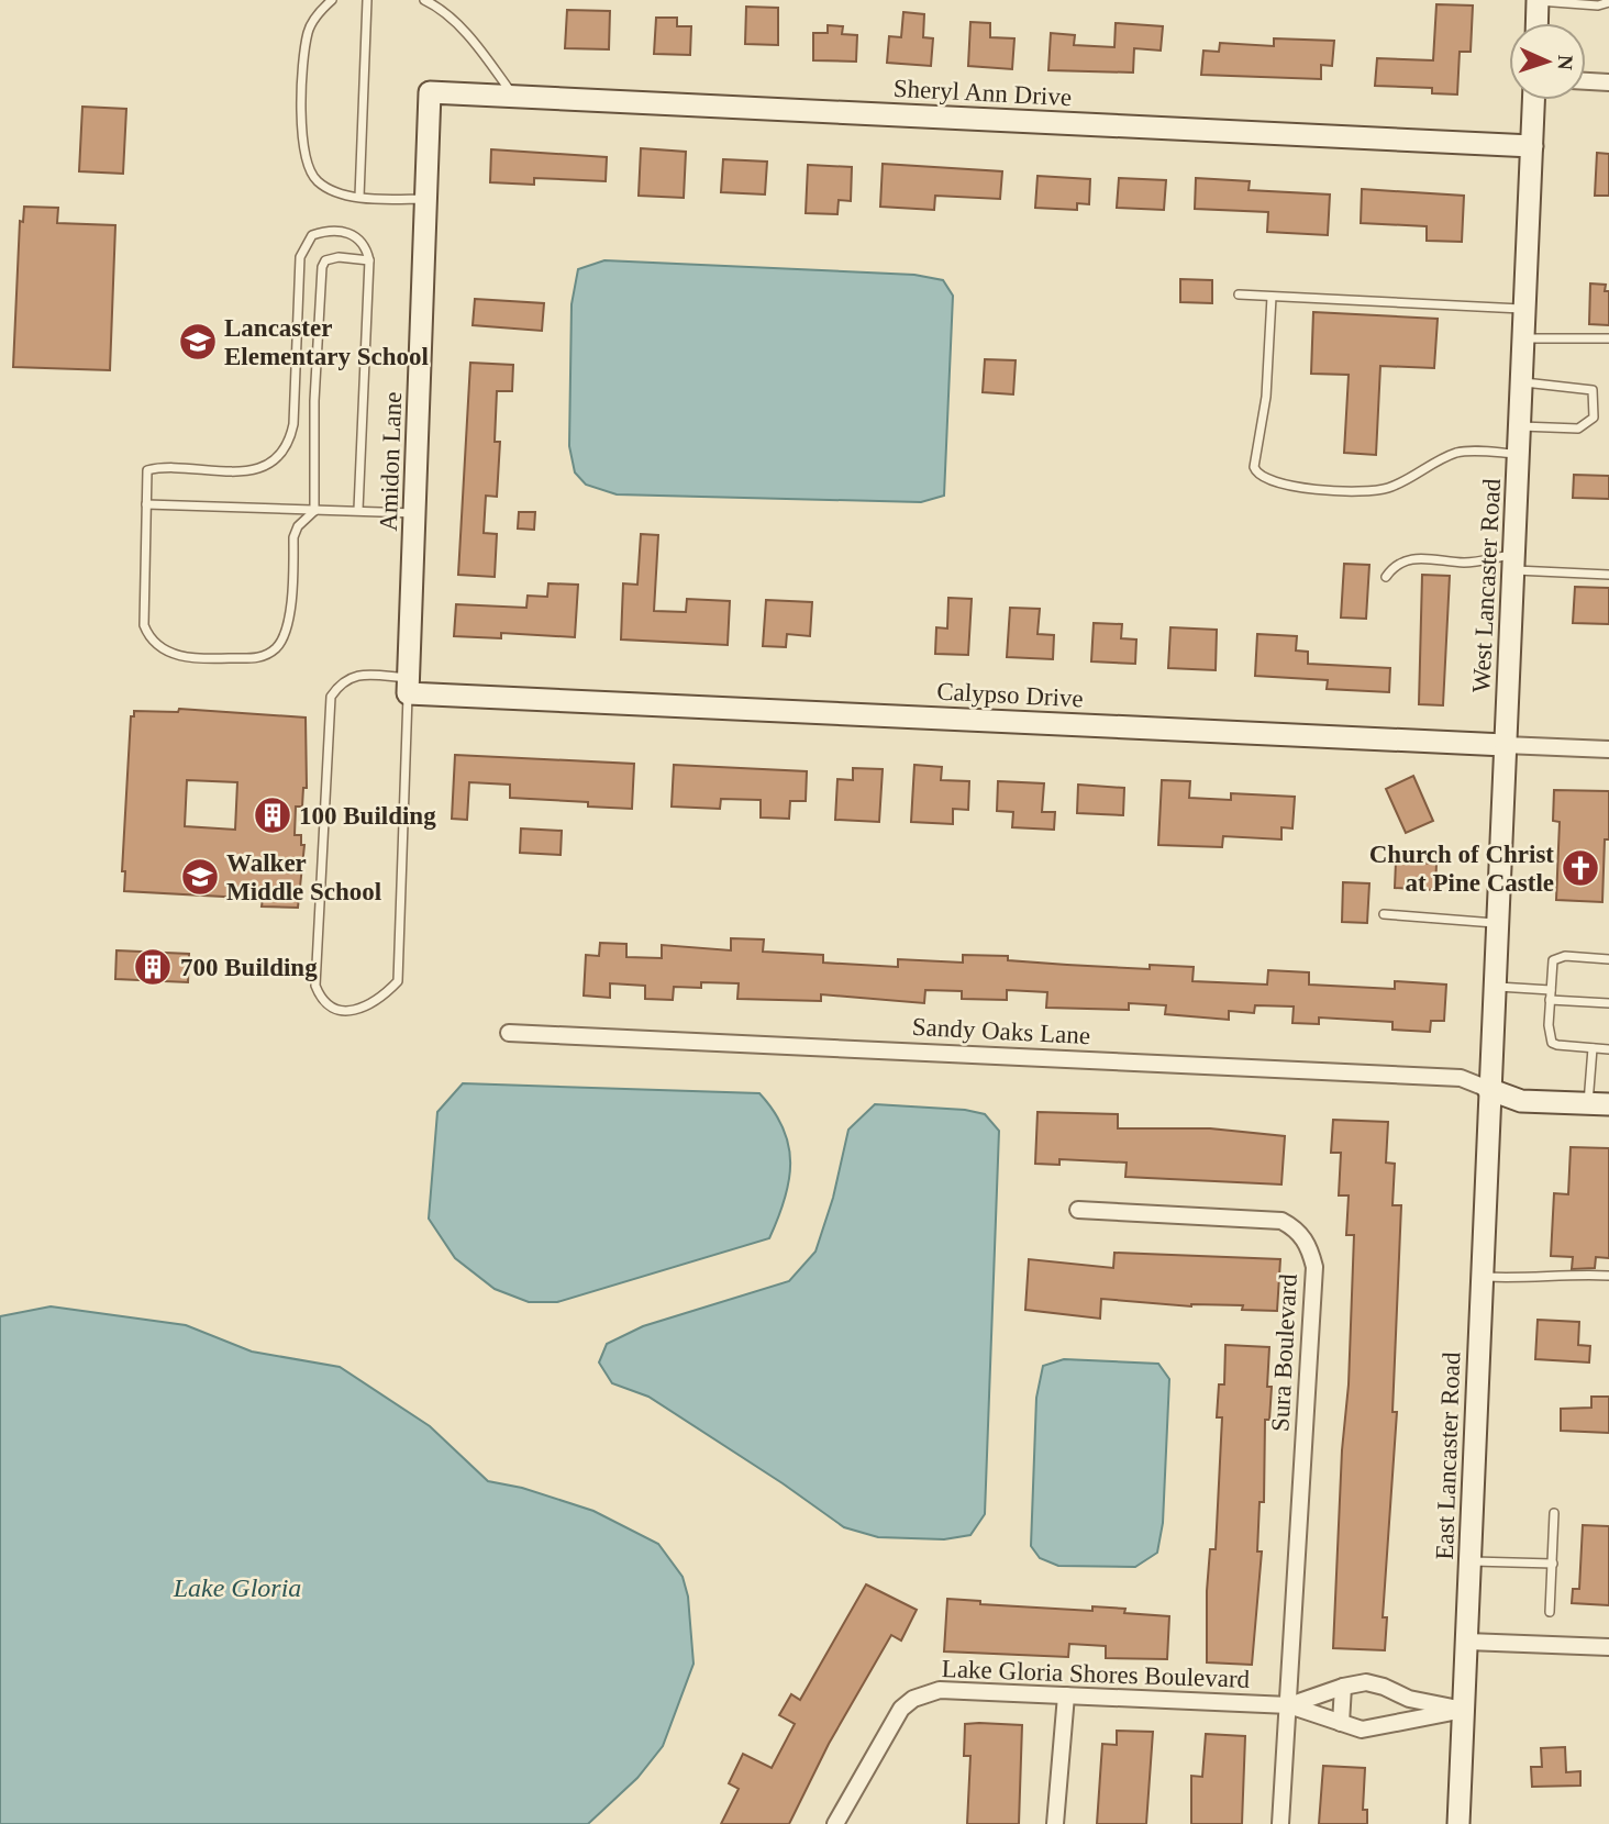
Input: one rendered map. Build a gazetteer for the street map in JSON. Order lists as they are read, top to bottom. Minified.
{"streets":{"street":["Sheryl Ann Drive","Amidon Lane","West Lancaster Road","Calypso Drive","Sandy Oaks Lane","Sura Boulevard","East Lancaster Road","Lake Gloria Shores Boulevard"]},"crossings":[["Sheryl Ann Drive","Amidon Lane"],["Sheryl Ann Drive","West Lancaster Road"],["Amidon Lane","Calypso Drive"],["West Lancaster Road","Calypso Drive"],["West Lancaster Road","Sandy Oaks Lane"],["West Lancaster Road","East Lancaster Road"],["Sandy Oaks Lane","East Lancaster Road"],["Sura Boulevard","Lake Gloria Shores Boulevard"],["East Lancaster Road","Lake Gloria Shores Boulevard"]],"water":["Lake Gloria"],"places":{"school or university":["Lancaster Elementary School","Walker Middle School"],"building":["100 Building","700 Building"],"church":["Church of Christ at Pine Castle"]},"north":"right"}
